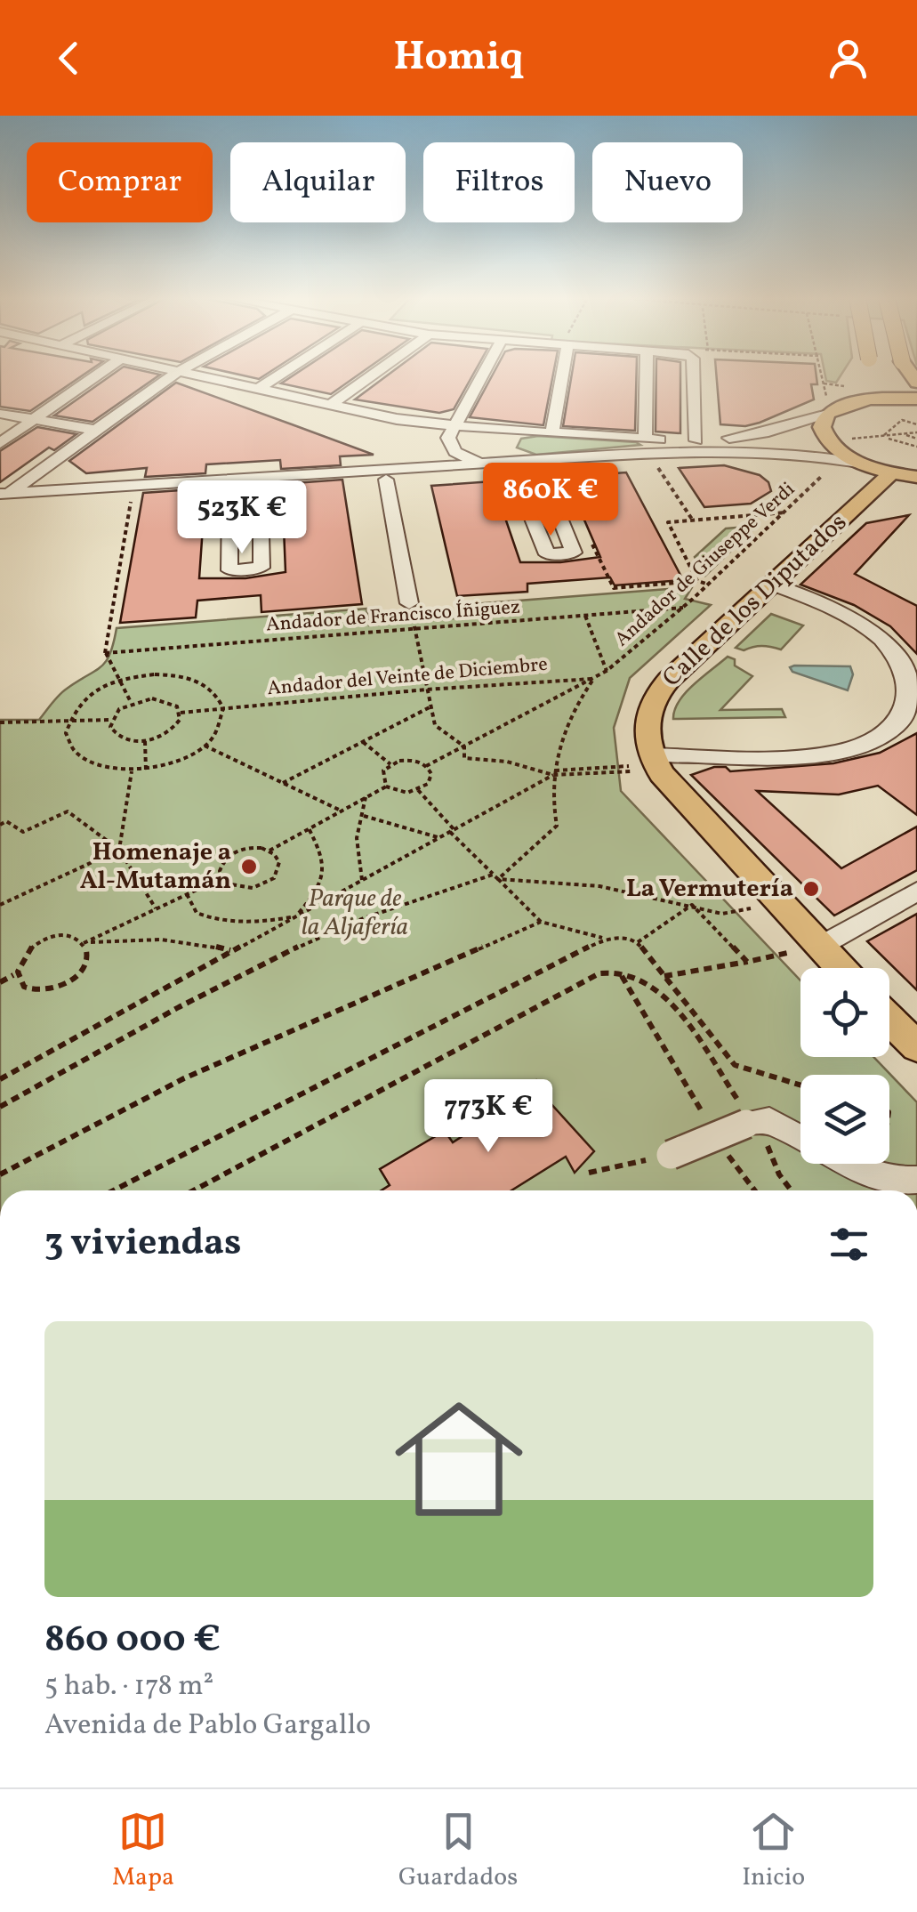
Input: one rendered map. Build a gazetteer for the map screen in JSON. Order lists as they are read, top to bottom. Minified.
{"streets":{"main road":["Calle de los Diputados"],"path":["Andador de Giuseppe Verdi","Andador de Francisco Íñiguez","Andador del Veinte de Diciembre"]},"crossings":[["Andador de Giuseppe Verdi","Andador de Francisco Íñiguez"],["Andador de Giuseppe Verdi","Andador del Veinte de Diciembre"]],"parks":["Parque de la Aljafería"],"places":["Homenaje a Al-Mutamán","La Vermutería"],"page":{"header":"Homiq","chip":["Comprar","Alquilar","Filtros","Nuevo"],"price":["860K €","523K €","773K €"],"heading":"3 viviendas","list":[{"name":"860 000 €","note":"5 hab. · 178 m² · Avenida de Pablo Gargallo"}],"tabs":["Mapa","Guardados","Inicio"]}}
